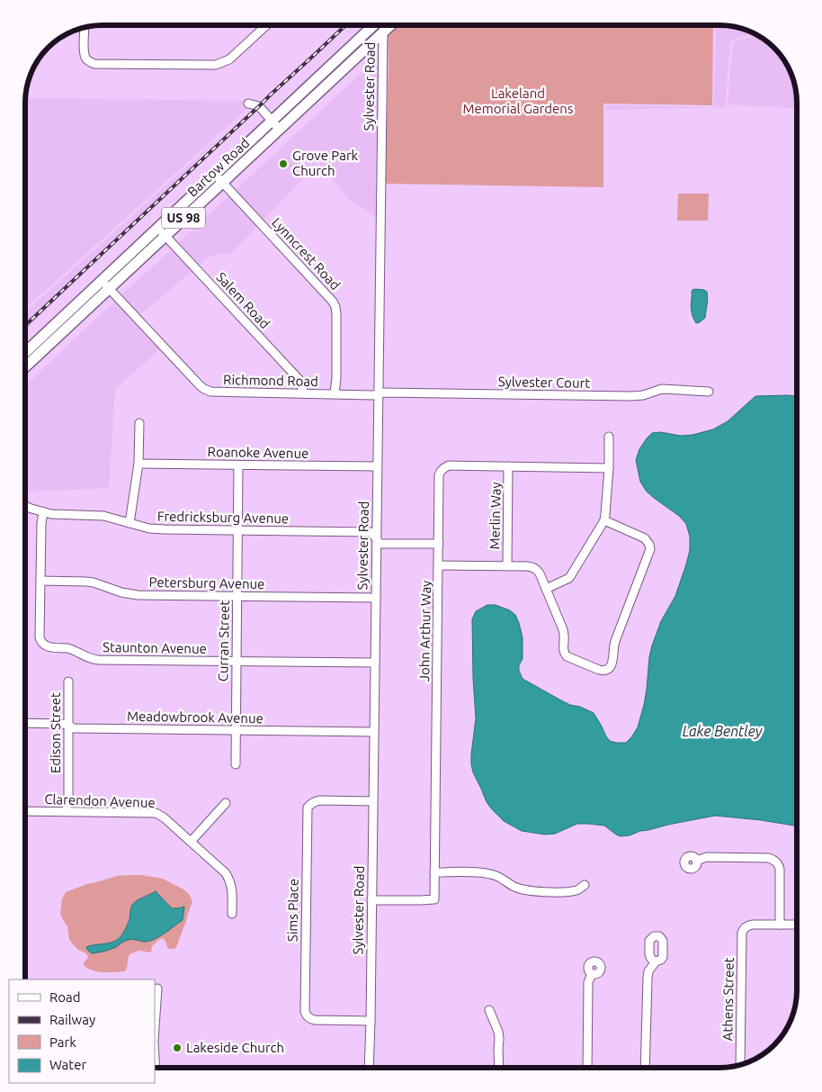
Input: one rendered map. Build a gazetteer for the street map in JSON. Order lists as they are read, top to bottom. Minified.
{"streets":{"main road":["Bartow Road","US 98"],"street":["Sylvester Road","Lynncrest Road","Salem Road","Richmond Road","Sylvester Court","Roanoke Avenue","Merlin Way","Fredricksburg Avenue","Petersburg Avenue","John Arthur Way","Curran Street","Staunton Avenue","Meadowbrook Avenue","Edison Street","Clarendon Avenue","Sims Place","Athens Street"]},"crossings":[["Sylvester Road","Bartow Road"],["Sylvester Road","Richmond Road"],["Sylvester Road","Sylvester Court"],["Sylvester Road","Roanoke Avenue"],["Sylvester Road","Fredricksburg Avenue"],["Sylvester Road","Petersburg Avenue"],["Sylvester Road","John Arthur Way"],["Sylvester Road","Staunton Avenue"],["Sylvester Road","Meadowbrook Avenue"],["Sylvester Road","Sims Place"],["Bartow Road","Lynncrest Road"],["Bartow Road","Salem Road"],["Bartow Road","Richmond Road"],["Lynncrest Road","Richmond Road"],["Salem Road","Richmond Road"],["Richmond Road","Sylvester Court"],["Roanoke Avenue","Curran Street"],["Merlin Way","John Arthur Way"],["Fredricksburg Avenue","Curran Street"],["Fredricksburg Avenue","Staunton Avenue"],["Petersburg Avenue","Curran Street"],["Petersburg Avenue","Staunton Avenue"],["Curran Street","Staunton Avenue"],["Curran Street","Meadowbrook Avenue"],["Meadowbrook Avenue","Edison Street"],["Edison Street","Clarendon Avenue"]],"water":["Lake Bentley"],"parks":["Lakeland Memorial Gardens"],"places":["Grove Park Church","Lakeside Church"],"legend":["Road","Railway","Park","Water"]}
